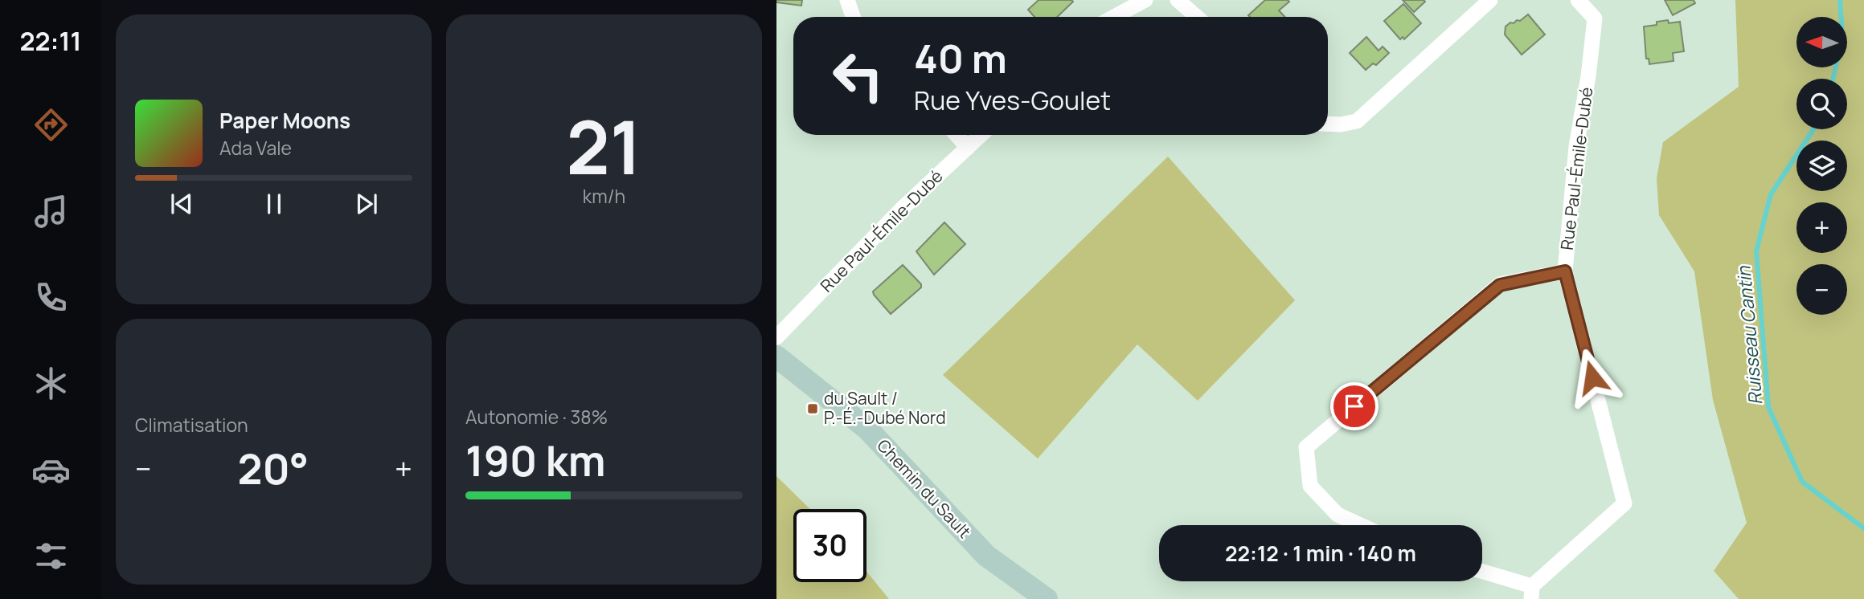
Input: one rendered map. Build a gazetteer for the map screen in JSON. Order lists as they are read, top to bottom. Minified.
{"streets":{"street":["Rue Paul-Émile-Dubé","Chemin du Sault"]},"water":["Ruisseau Cantin"],"places":{"transit":["du Sault / P.-É.-Dubé Nord"]},"north":"left","page":{"tabs":"22:11","tile":[["21","km/h"],"Climatisation",["Autonomie · 38%","190 km"]],"map_buttons":["+","−"],"turn":["40 m","Rue Yves-Goulet"],"song":["Paper Moons","Ada Vale"],"heat":["−","20°","+"],"limit":"30","trip":"22:12 · 1 min · 140 m"}}
